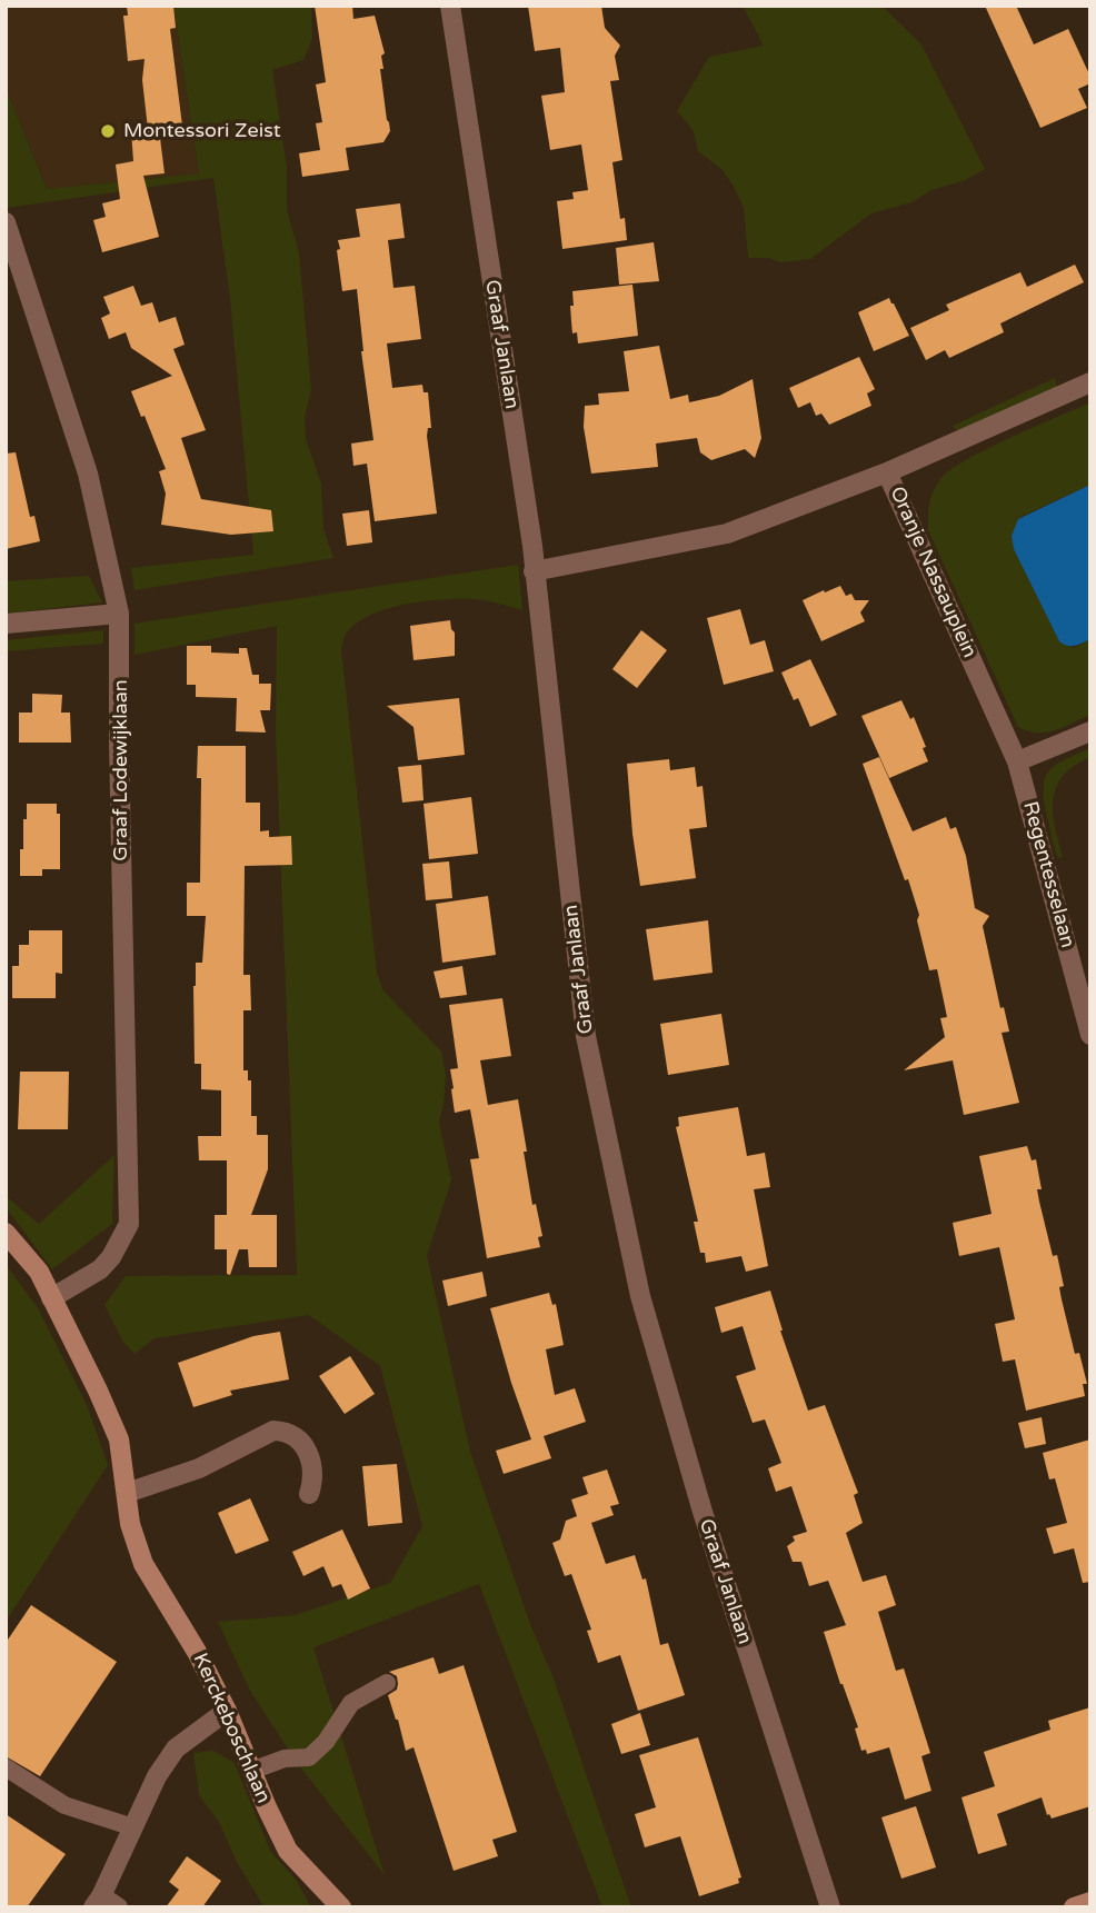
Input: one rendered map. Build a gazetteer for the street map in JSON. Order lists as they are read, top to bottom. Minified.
{"streets":{"street":["Graaf Janlaan","Oranje Nassauplein","Graaf Lodewijklaan","Regentesselaan","Kerckeboschlaan"]},"crossings":[["Oranje Nassauplein","Regentesselaan"],["Graaf Lodewijklaan","Kerckeboschlaan"]],"places":["Montessori Zeist"]}
